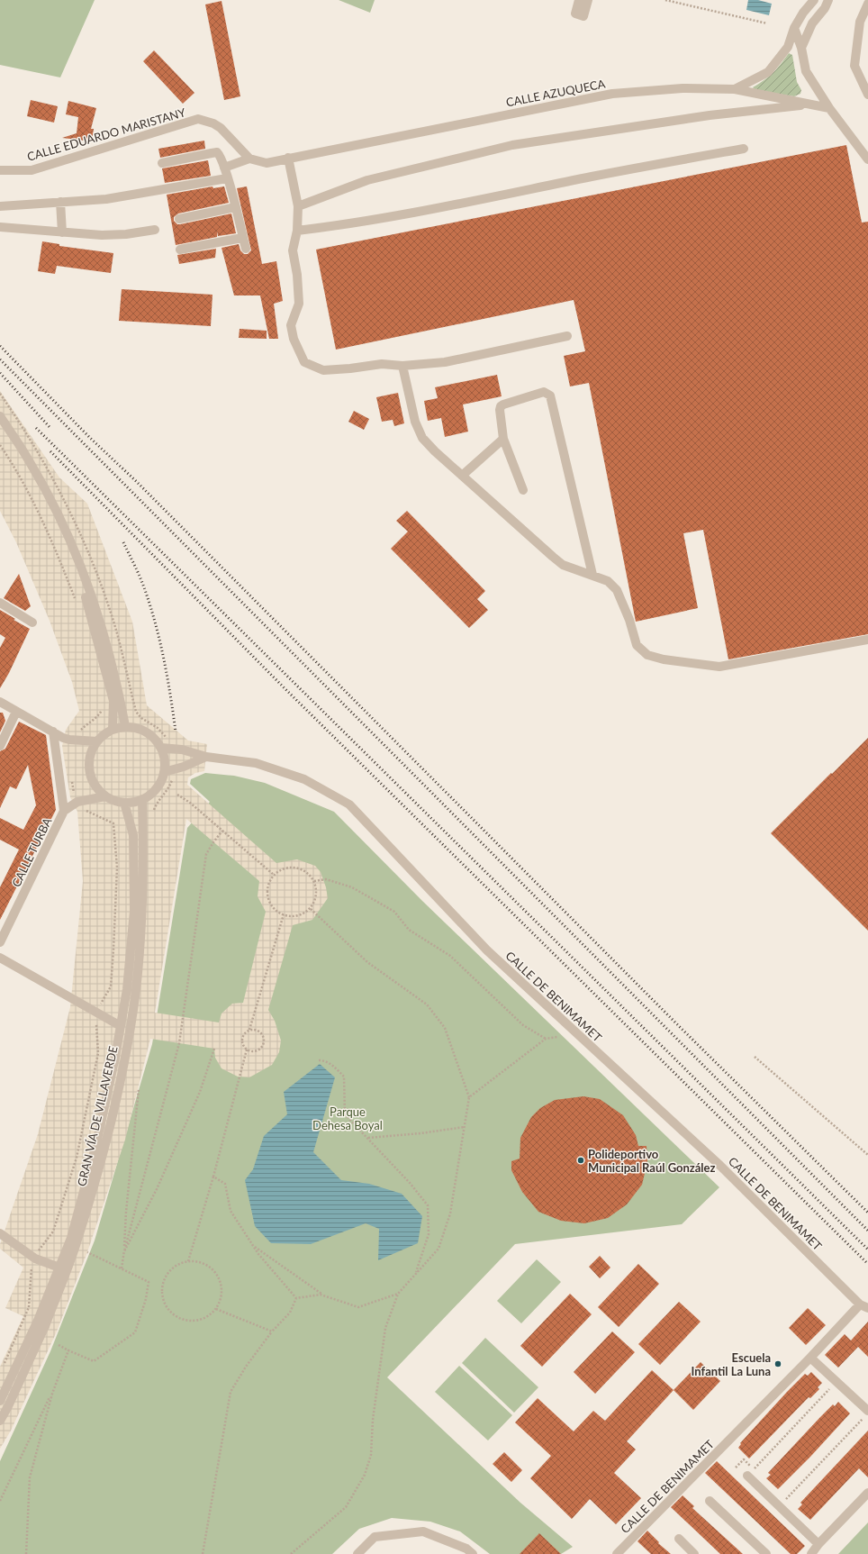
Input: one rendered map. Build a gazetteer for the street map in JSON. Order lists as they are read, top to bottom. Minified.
{"streets":{"street":["CALLE AZUQUECA","CALLE EDUARDO MARISTANY","CALLE TURBA","CALLE DE BENIMAMET","GRAN VÍA DE VILLAVERDE"]},"crossings":[["CALLE TURBA","CALLE DE BENIMAMET"],["CALLE TURBA","GRAN VÍA DE VILLAVERDE"],["CALLE DE BENIMAMET","GRAN VÍA DE VILLAVERDE"]],"parks":["Parque Dehesa Boyal"],"places":["Polideportivo Municipal Raúl González","Escuela Infantil La Luna"]}
